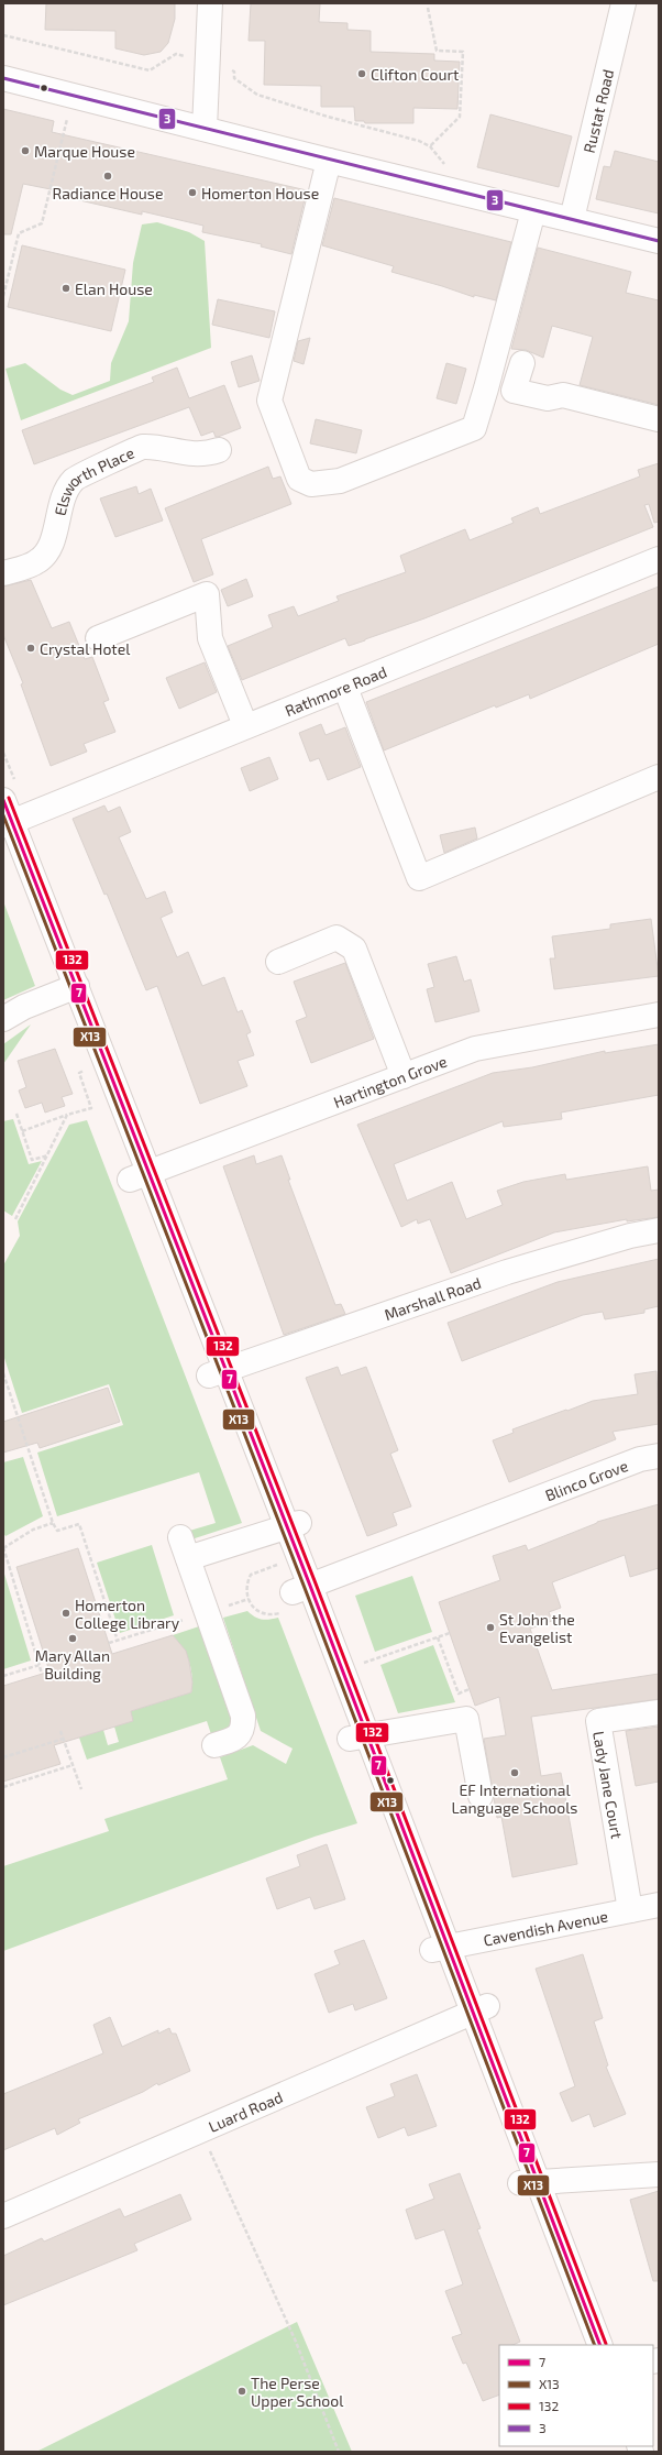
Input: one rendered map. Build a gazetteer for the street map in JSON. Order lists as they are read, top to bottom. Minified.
{"streets":{"street":["Rustat Road","Elsworth Place","Rathmore Road","Hartington Grove","Marshall Road","Blinco Grove","Lady Jane Court","Cavendish Avenue","Luard Road"]},"crossings":[["Lady Jane Court","Cavendish Avenue"]],"places":["Clifton Court","Marque House","Radiance House","Homerton House","Elan House","Crystal Hotel","Homerton College Library","St John the Evangelist","Mary Allan Building","EF International Language Schools","The Perse Upper School"],"lines":["transit line 3","transit line 132","transit line 7","transit line X13"],"legend":["7","X13","132","3"]}
